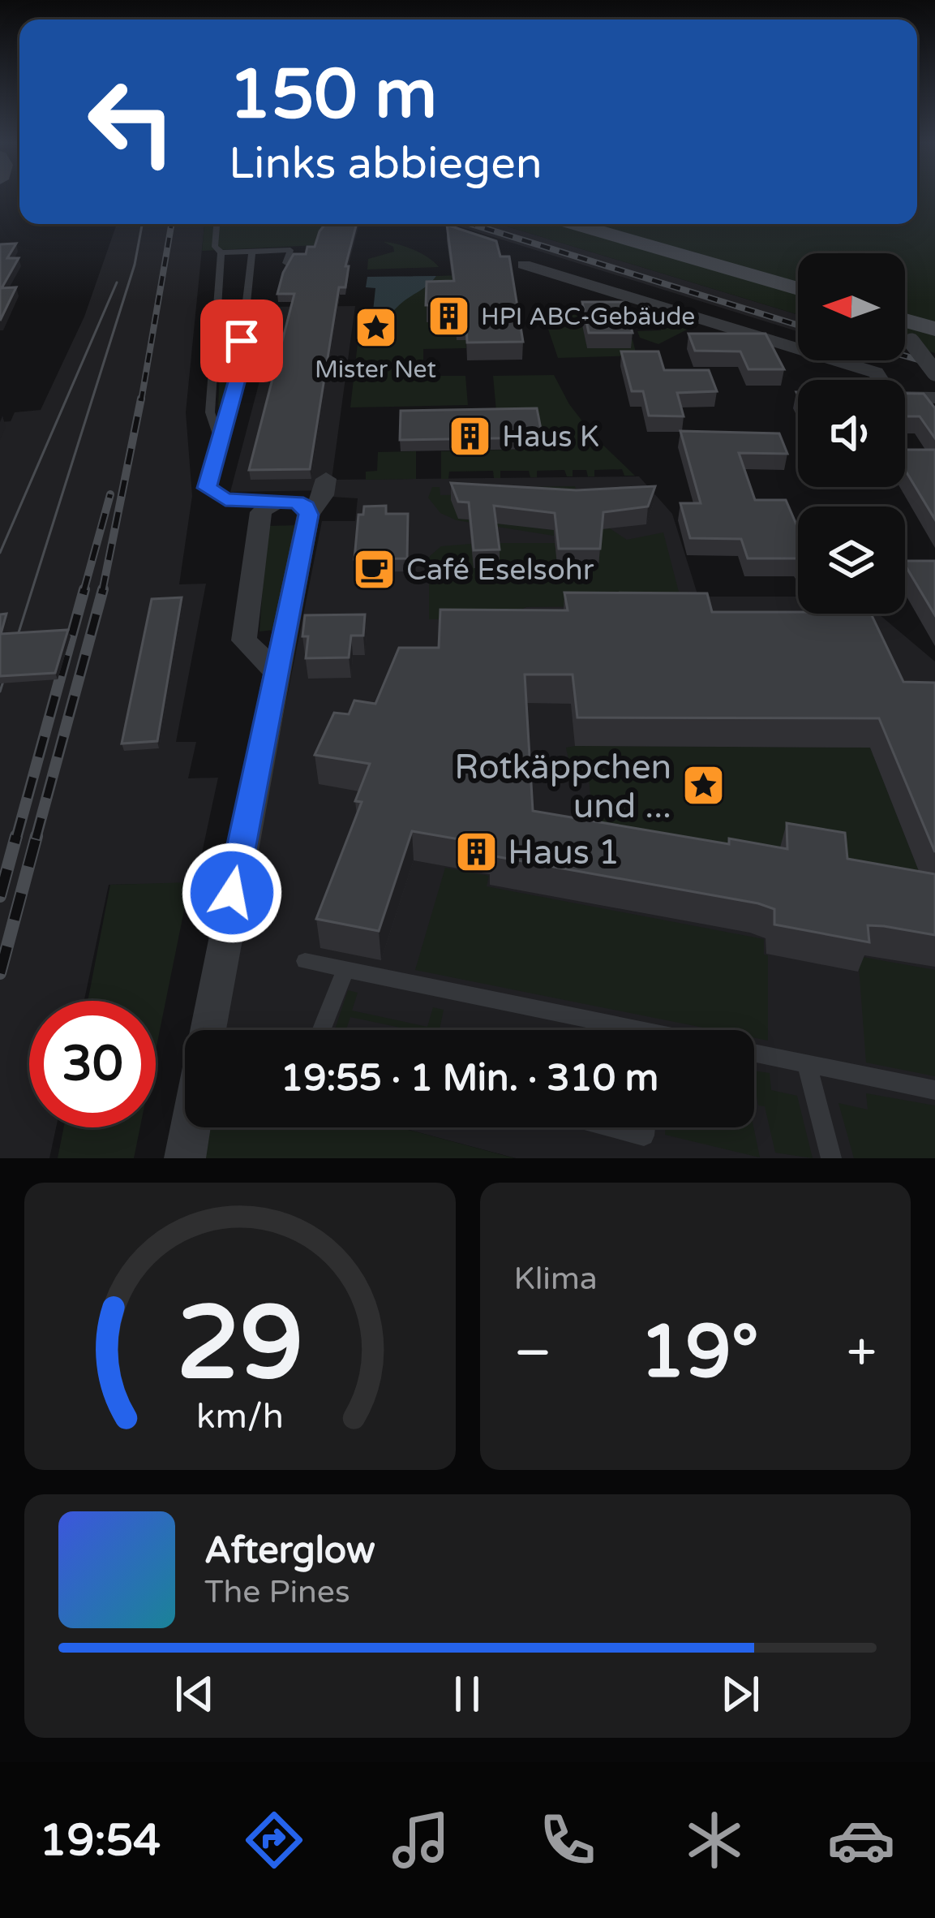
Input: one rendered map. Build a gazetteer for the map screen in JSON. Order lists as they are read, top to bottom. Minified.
{"places":{"building":["HPI ABC-Gebäude","Haus K","Haus 1"],"place":["Mister Net","Rotkäppchen und ..."],"cafe":["Café Eselsohr"]},"north":"left","page":{"turn":["150 m","Links abbiegen"],"limit":"30","trip":"19:55 · 1 Min. · 310 m","tile":"Klima","heat":["−","19°","+"],"song":["Afterglow","The Pines"],"tabs":"19:54","gauge":["29","km/h"]}}
